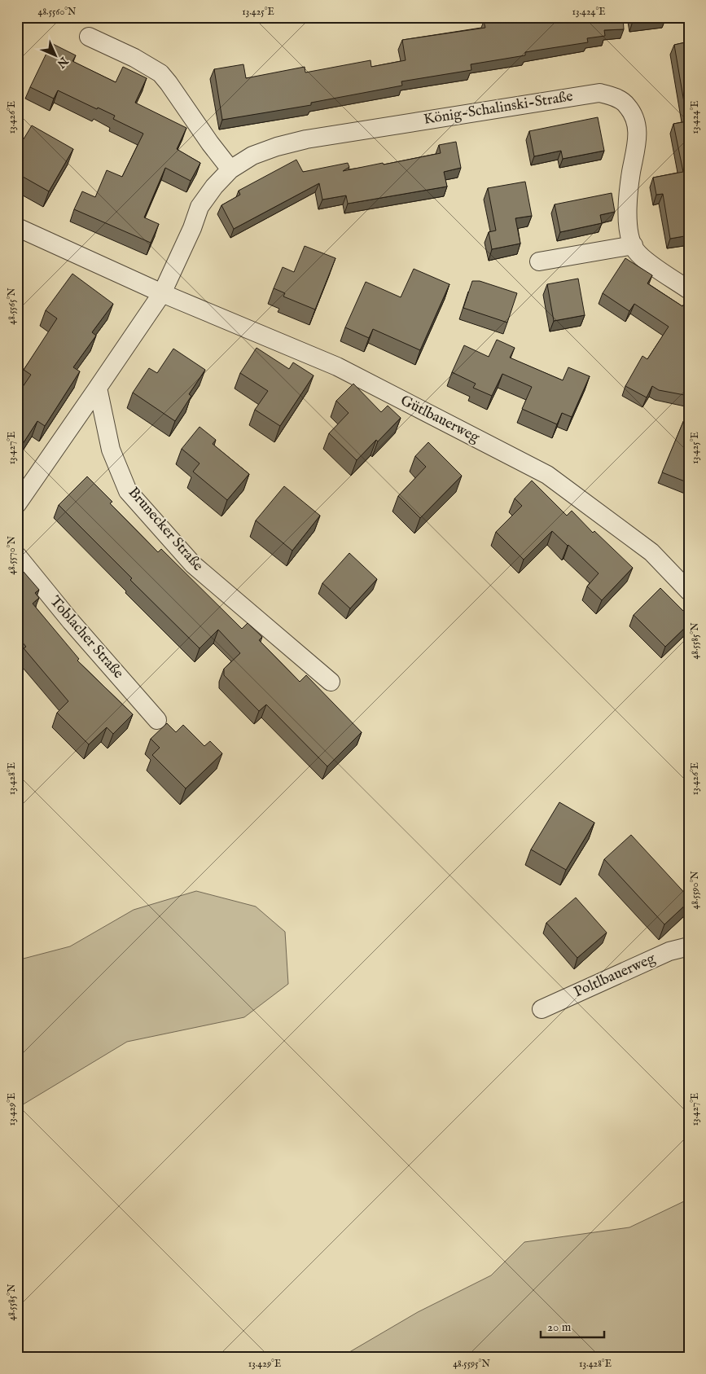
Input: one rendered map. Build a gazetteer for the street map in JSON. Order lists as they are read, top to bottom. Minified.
{"streets":{"street":["König-Schalinski-Straße","Gütlbauerweg","Brunecker Straße","Toblacher Straße","Poltlbauerweg"]},"crossings":[["König-Schalinski-Straße","Gütlbauerweg"]],"scale_bar":"20 m","north":"bottom right","coordinates":["48.5560°N","13.425°E","13.424°E","13.426°E","48.5565°N","13.427°E","48.5570°N","48.5585°N","13.428°E","48.5590°N","13.429°E","48.5595°N"]}
